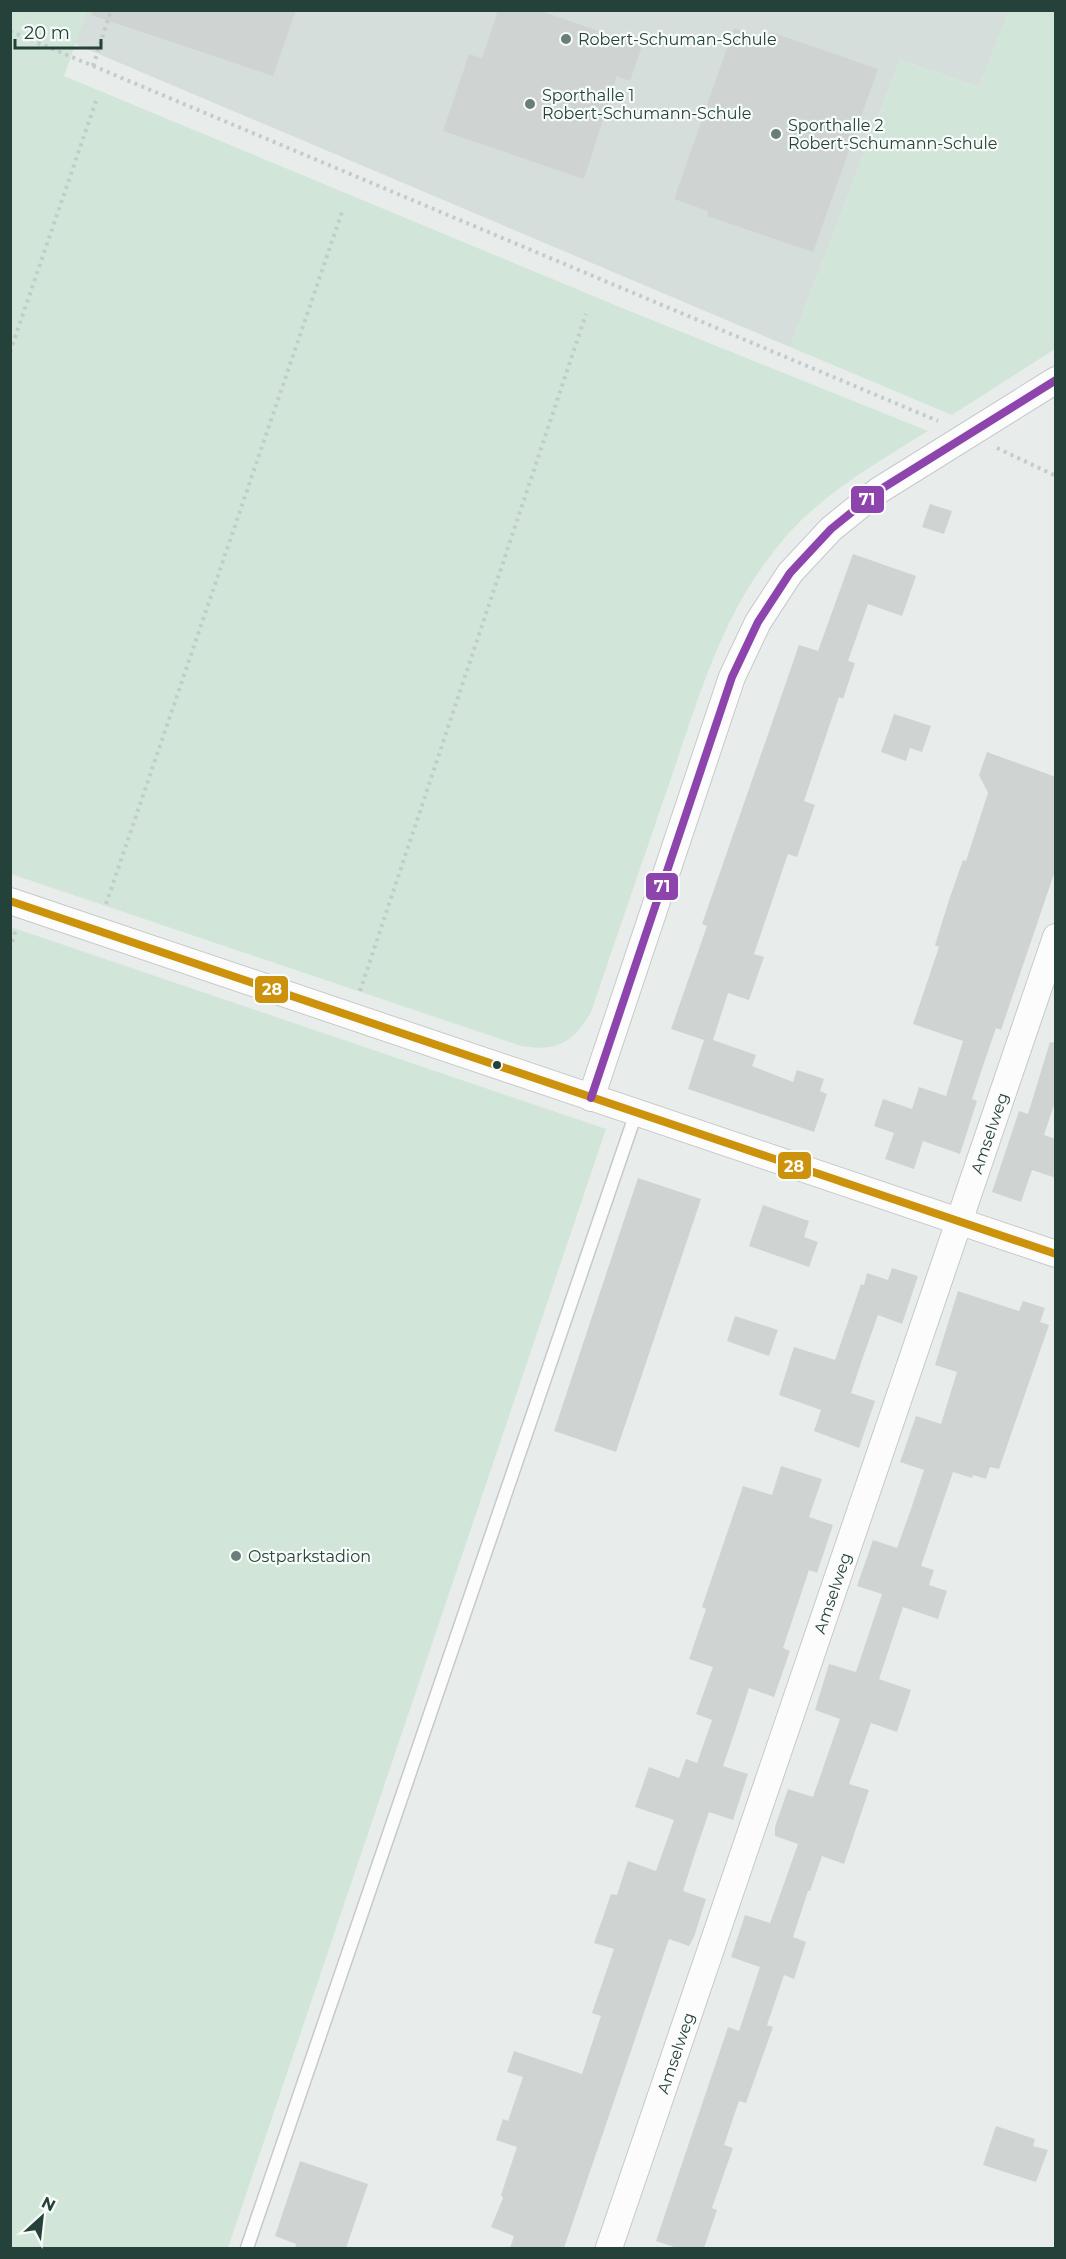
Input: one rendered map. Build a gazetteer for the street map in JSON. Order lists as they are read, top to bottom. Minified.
{"streets":{"street":["Amselweg"]},"places":["Robert-Schuman-Schule","Sporthalle 1 Robert-Schumann-Schule","Sporthalle 2 Robert-Schumann-Schule","Ostparkstadion"],"lines":["transit line 71","transit line 28"],"scale_bar":"20 m","north":"top right"}
